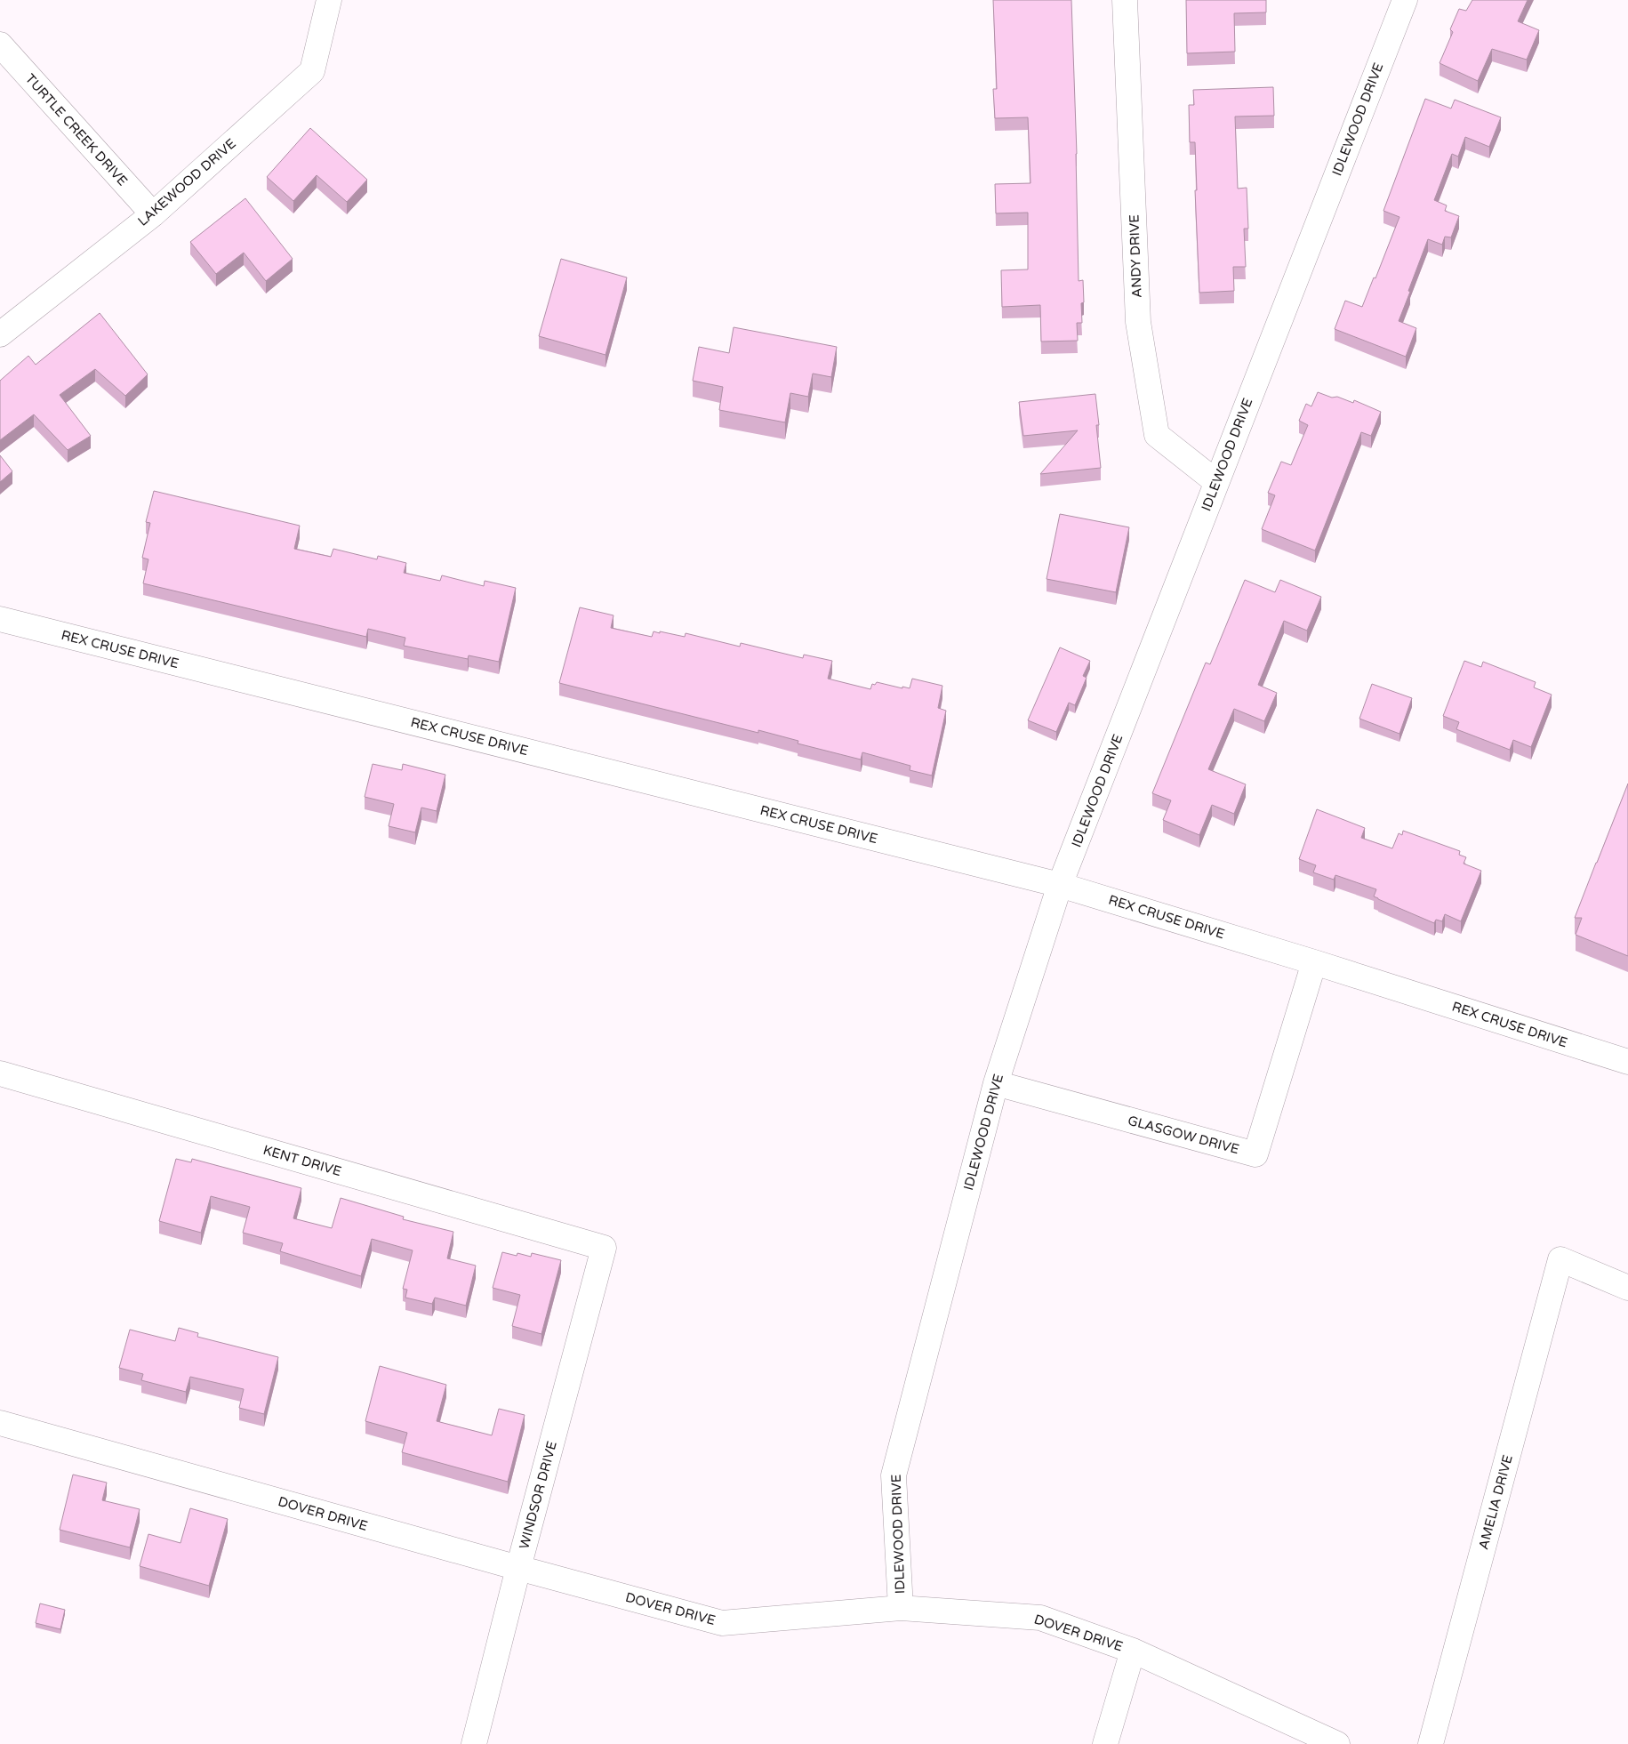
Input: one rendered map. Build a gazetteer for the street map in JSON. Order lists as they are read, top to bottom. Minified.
{"streets":{"street":["IDLEWOOD DRIVE","TURTLE CREEK DRIVE","LAKEWOOD DRIVE","ANDY DRIVE","REX CRUSE DRIVE","GLASGOW DRIVE","KENT DRIVE","WINDSOR DRIVE","AMELIA DRIVE","DOVER DRIVE"]},"crossings":[["IDLEWOOD DRIVE","ANDY DRIVE"],["IDLEWOOD DRIVE","REX CRUSE DRIVE"],["IDLEWOOD DRIVE","GLASGOW DRIVE"],["IDLEWOOD DRIVE","DOVER DRIVE"],["TURTLE CREEK DRIVE","LAKEWOOD DRIVE"],["REX CRUSE DRIVE","GLASGOW DRIVE"],["KENT DRIVE","WINDSOR DRIVE"],["WINDSOR DRIVE","DOVER DRIVE"]]}
